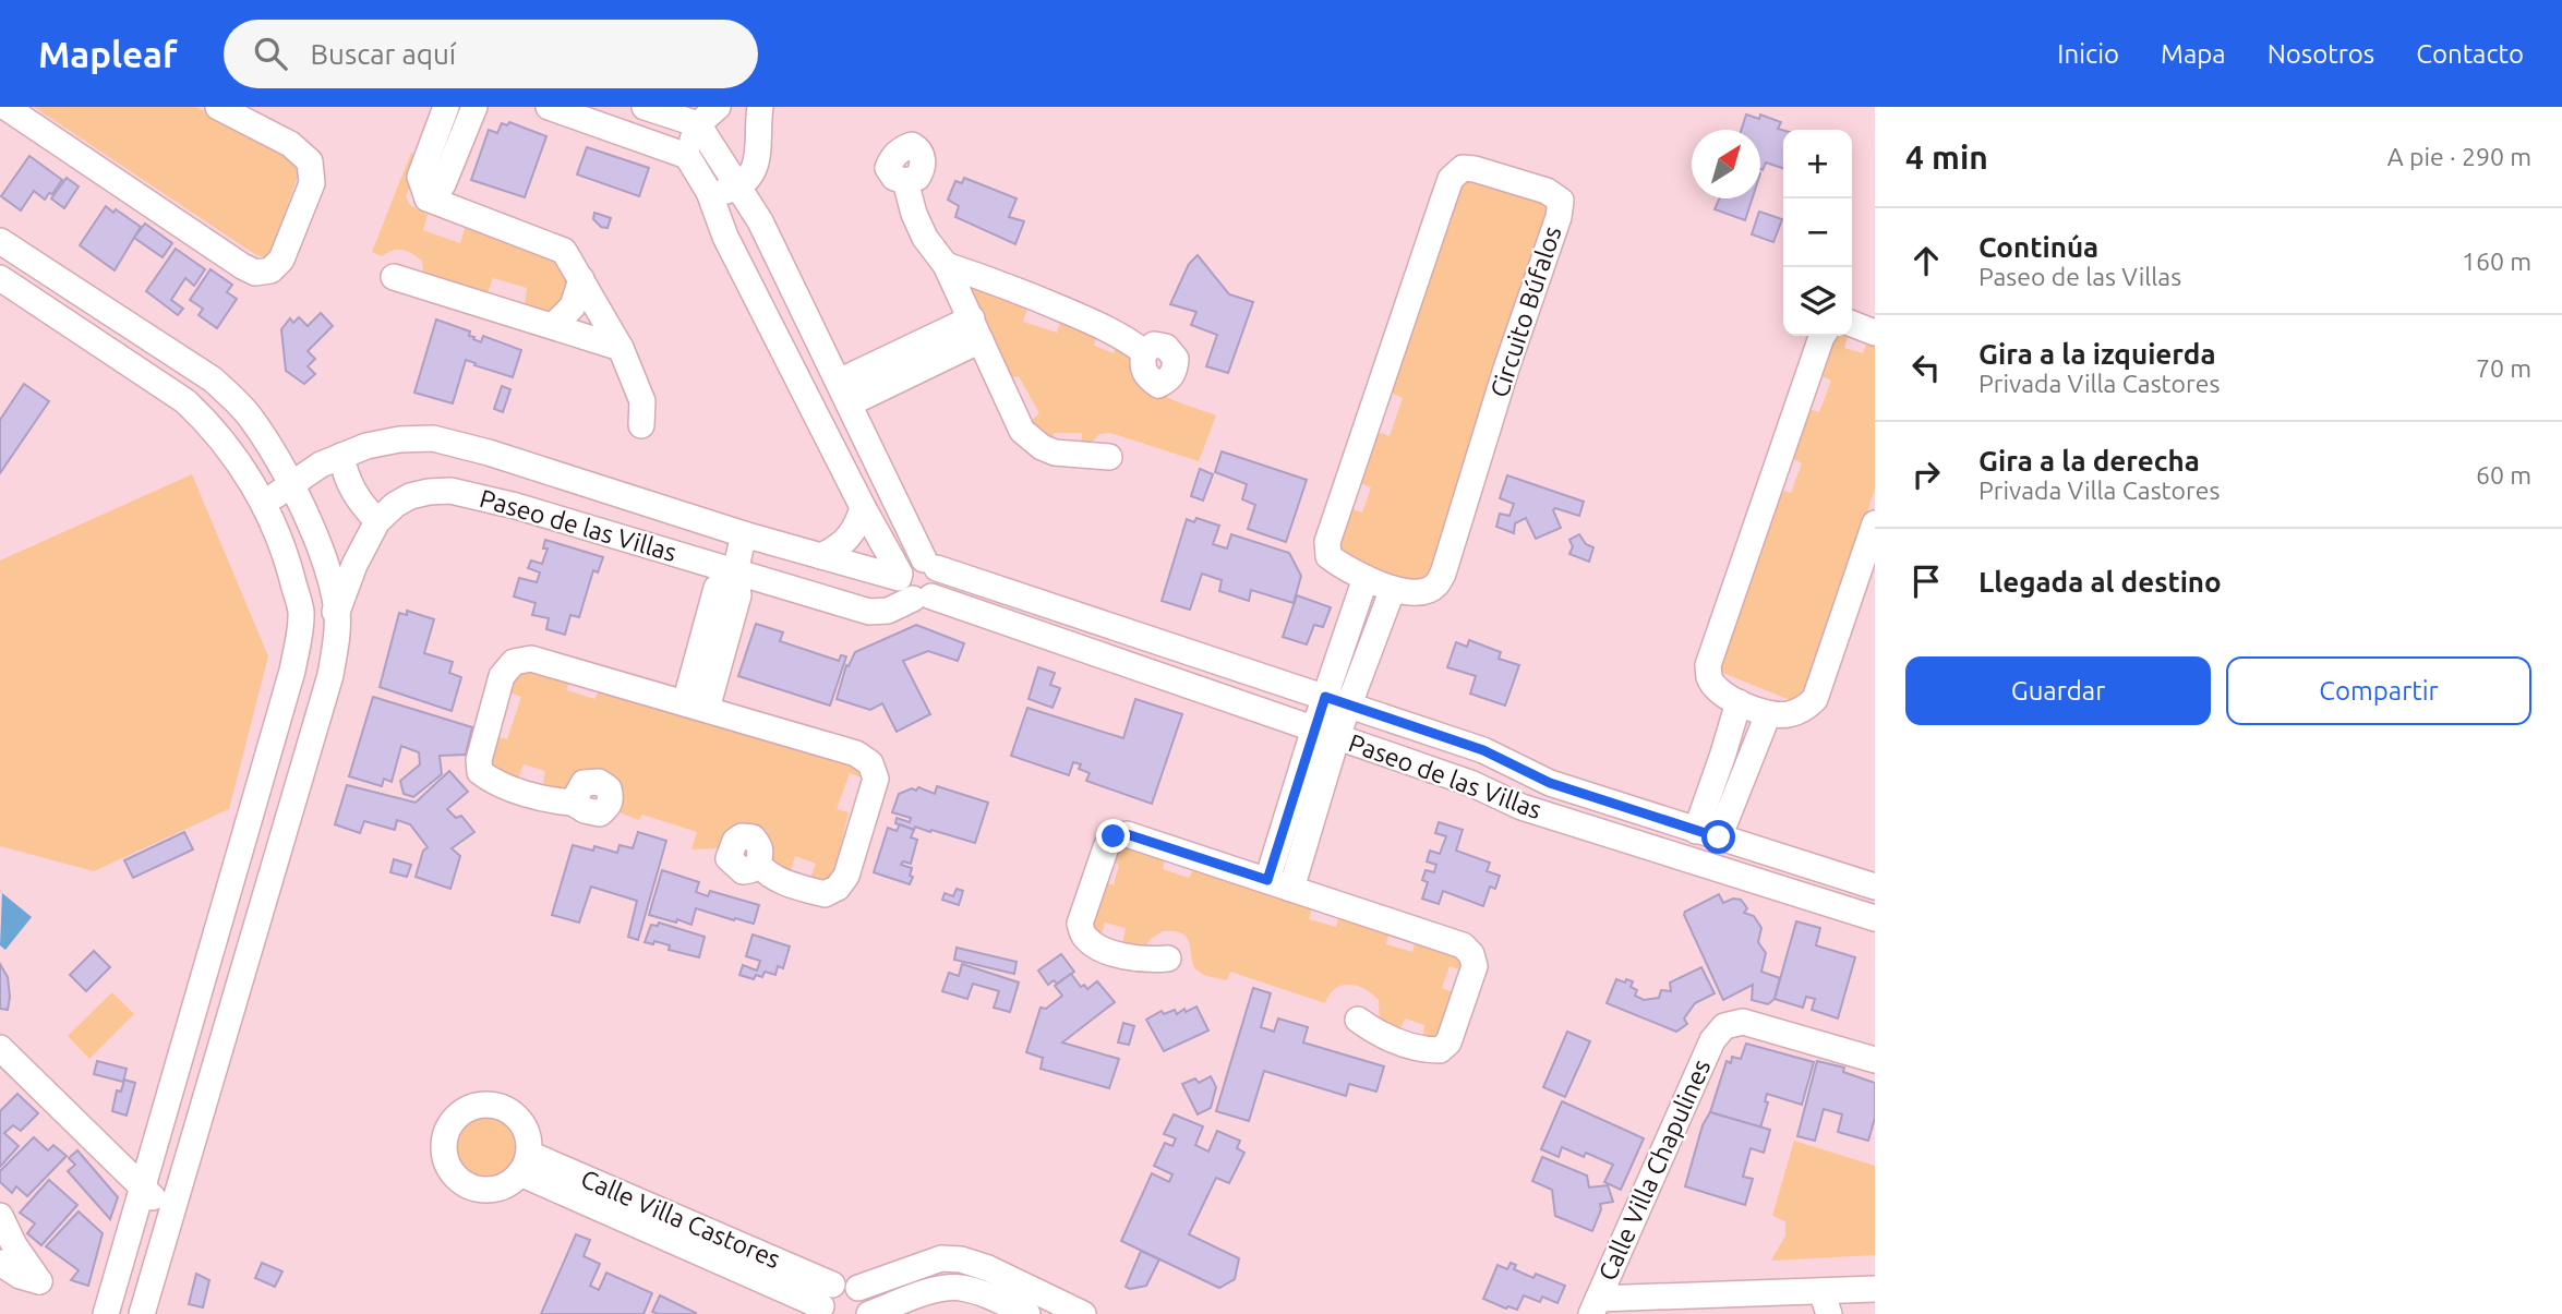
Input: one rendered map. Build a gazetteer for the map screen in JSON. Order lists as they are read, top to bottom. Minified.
{"streets":{"street":["Circuito Búfalos","Paseo de las Villas","Calle Villa Chapulines","Calle Villa Castores"]},"north":"top right","page":{"header":"Mapleaf","search":"Buscar aquí","nav":["Inicio","Mapa","Nosotros","Contacto"],"heading":["4 min","A pie · 290 m"],"map_buttons":["+","−"],"list":[["Continúa","Paseo de las Villas","160 m"],["Gira a la izquierda","Privada Villa Castores","70 m"],["Gira a la derecha","Privada Villa Castores","60 m"],"Llegada al destino"],"buttons":["Guardar","Compartir"]}}
